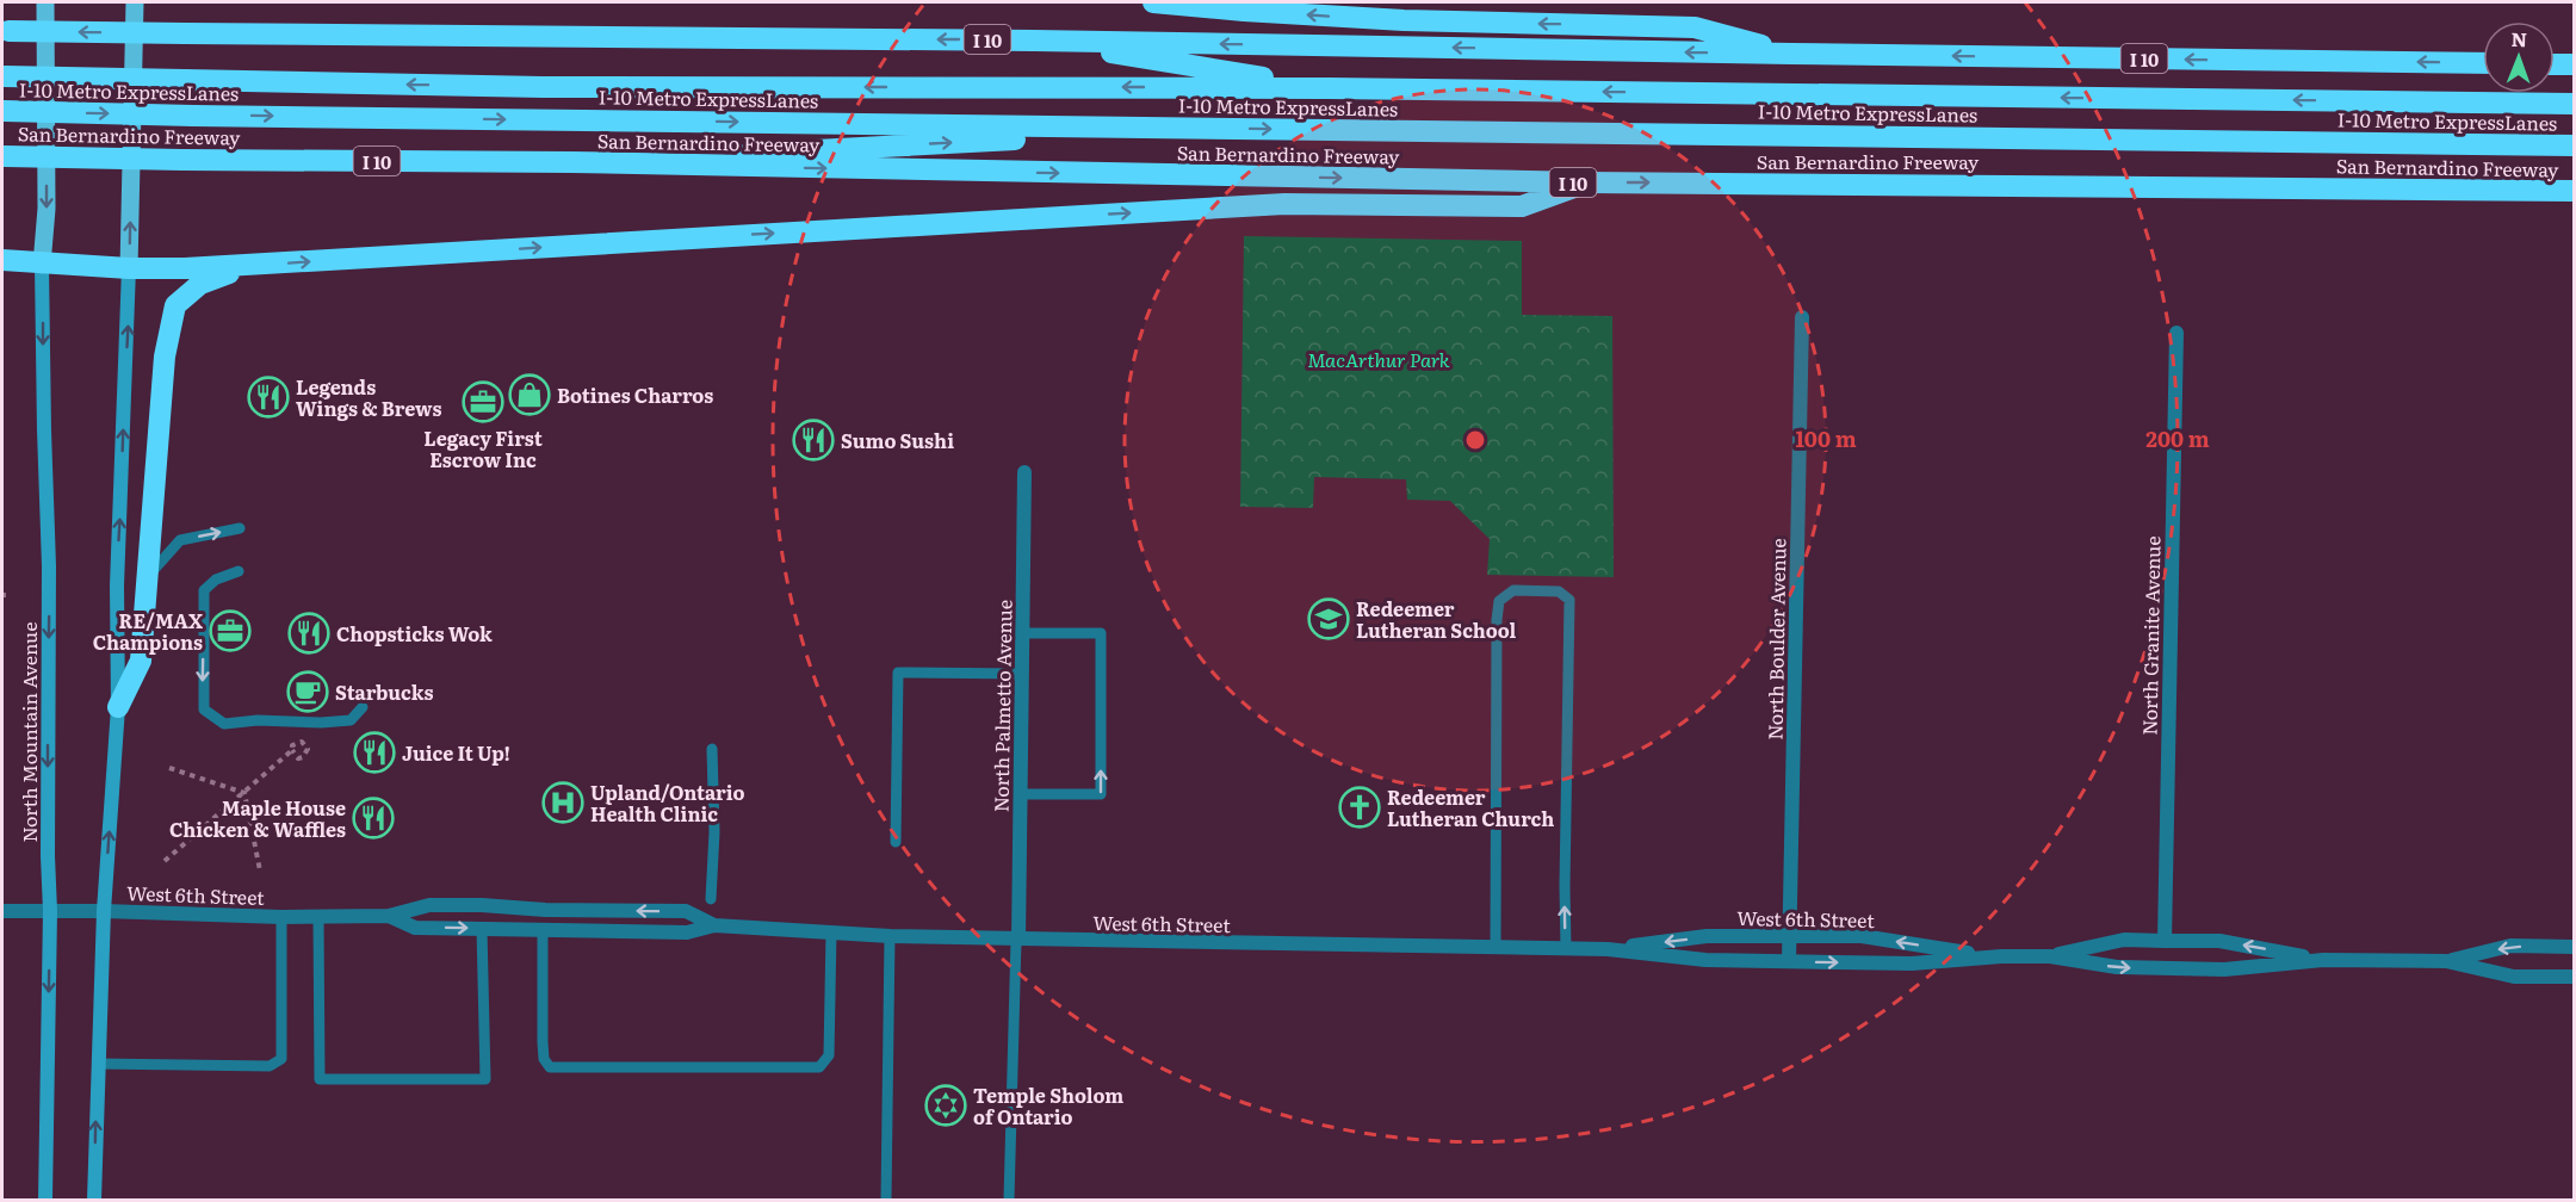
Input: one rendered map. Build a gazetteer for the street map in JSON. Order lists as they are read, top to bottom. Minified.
{"streets":{"highway":["I 10","I-10 Metro ExpressLanes","San Bernardino Freeway"],"main road":["North Mountain Avenue"],"street":["North Granite Avenue","North Boulder Avenue","North Palmetto Avenue","West 6th Street"]},"crossings":[["North Granite Avenue","West 6th Street"],["North Boulder Avenue","West 6th Street"],["North Palmetto Avenue","West 6th Street"],["North Mountain Avenue","West 6th Street"]],"parks":["MacArthur Park"],"places":{"shop":["Botines Charros"],"restaurant":["Legends Wings & Brews","Sumo Sushi","Chopsticks Wok","Juice It Up!","Maple House Chicken & Waffles"],"office":["Legacy First Escrow Inc","RE/MAX Champions"],"school or university":["Redeemer Lutheran School"],"cafe":["Starbucks"],"hospital":["Upland/Ontario Health Clinic"],"church":["Redeemer Lutheran Church"],"synagogue":["Temple Sholom of Ontario"]},"north":"top","rings":["100 m","200 m"]}
